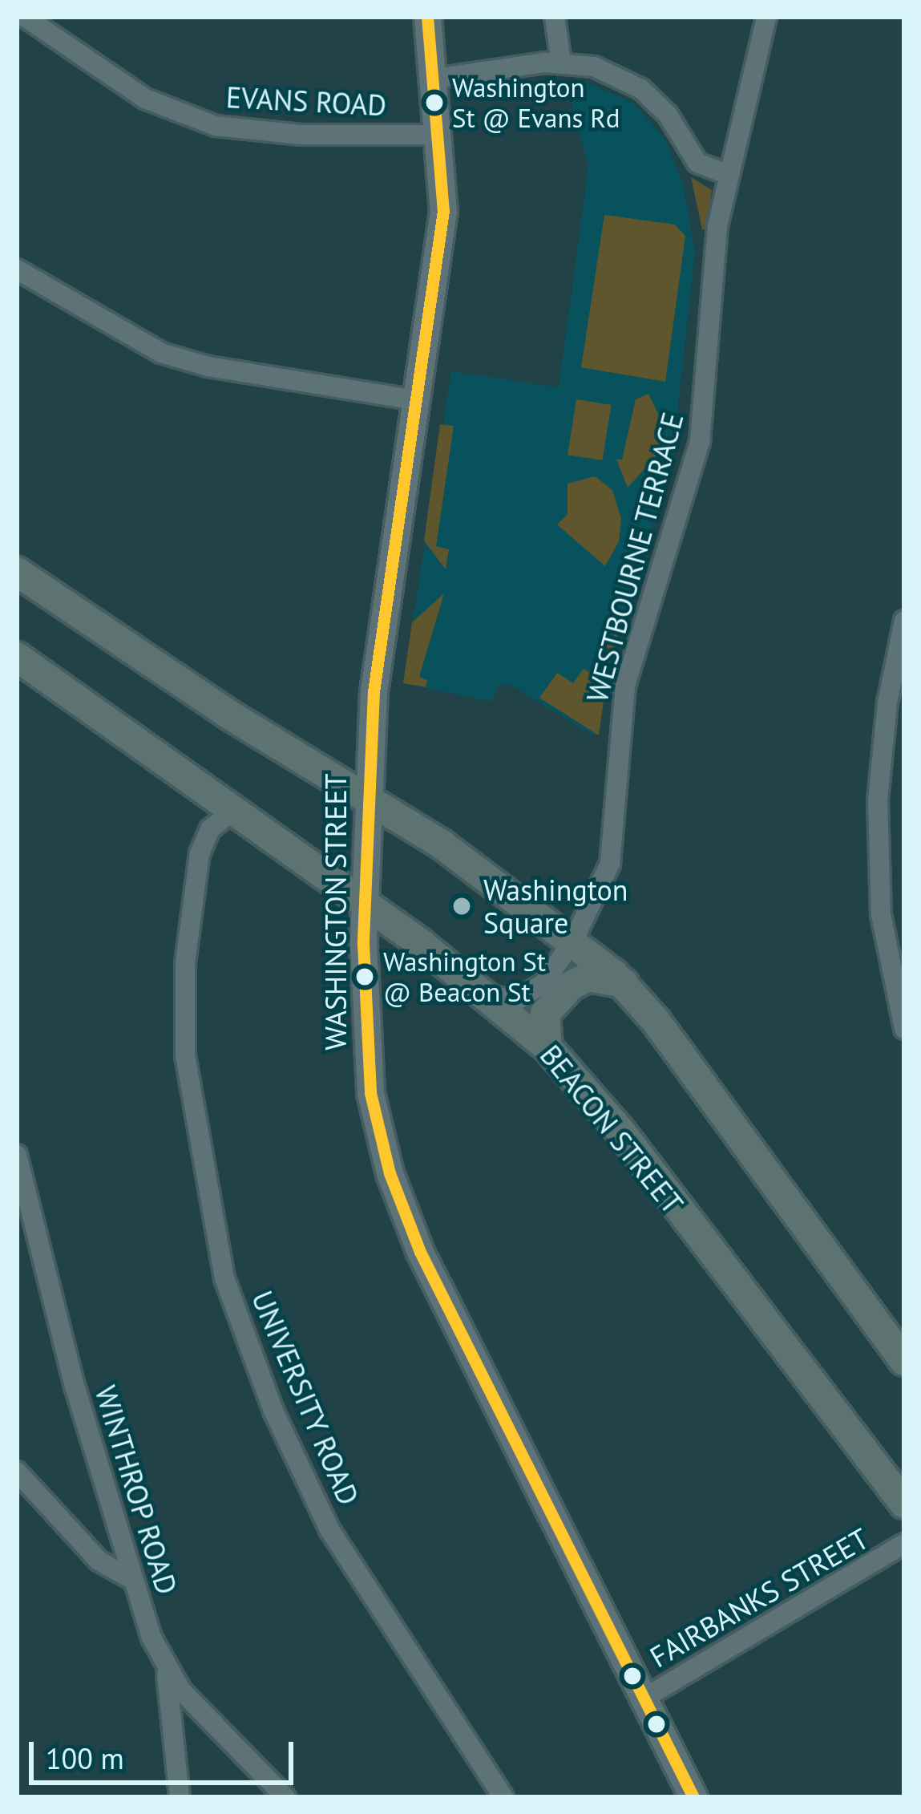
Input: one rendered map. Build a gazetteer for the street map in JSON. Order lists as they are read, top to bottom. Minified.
{"streets":{"main road":["WASHINGTON STREET","BEACON STREET"],"street":["EVANS ROAD","WESTBOURNE TERRACE","UNIVERSITY ROAD","WINTHROP ROAD","FAIRBANKS STREET"]},"crossings":[["EVANS ROAD","WASHINGTON STREET"],["WESTBOURNE TERRACE","BEACON STREET"],["WASHINGTON STREET","BEACON STREET"],["WASHINGTON STREET","FAIRBANKS STREET"],["BEACON STREET","UNIVERSITY ROAD"]],"places":["Washington St @ Evans Rd","Washington Square","Washington St @ Beacon St"],"scale_bar":"100 m"}
